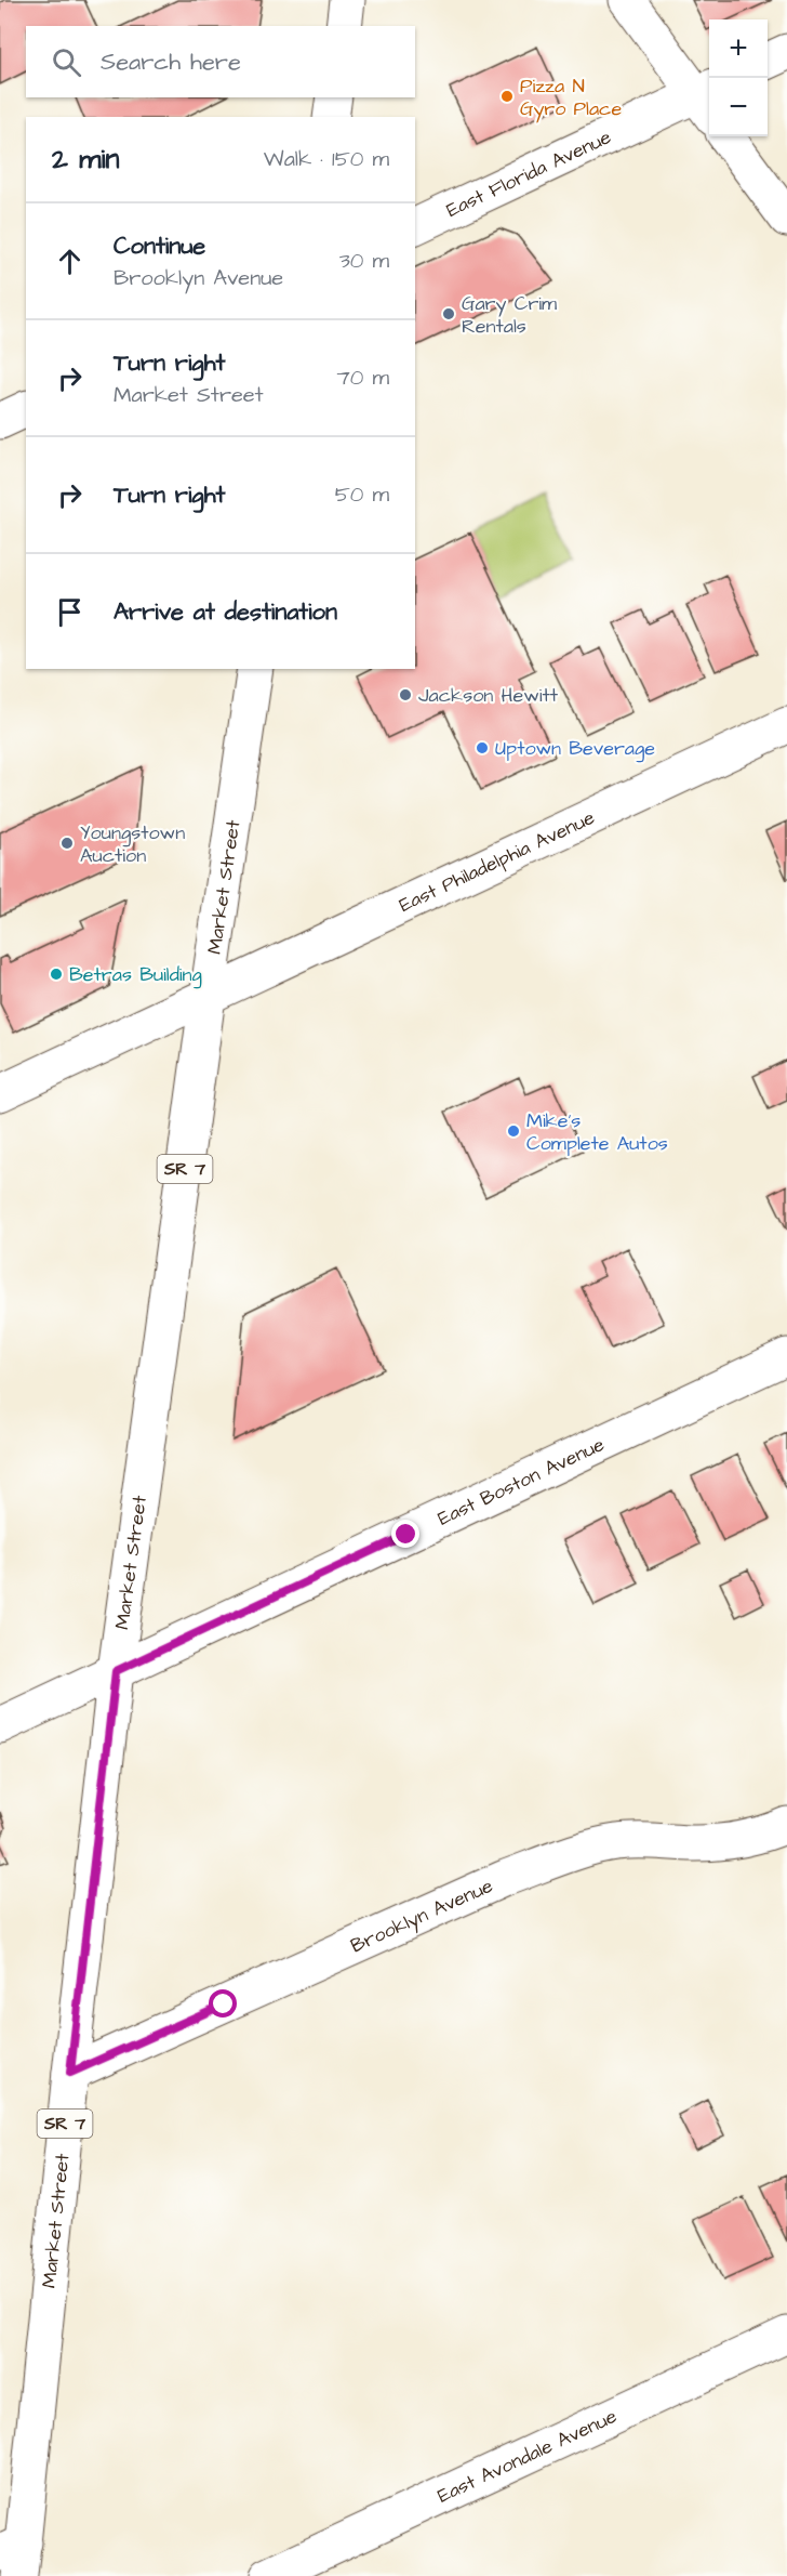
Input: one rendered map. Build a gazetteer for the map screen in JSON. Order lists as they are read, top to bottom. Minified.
{"streets":{"street":["East Florida Avenue","East Philadelphia Avenue","Market Street","SR 7","East Boston Avenue","Brooklyn Avenue","East Avondale Avenue"]},"crossings":[["East Philadelphia Avenue","Market Street"],["Market Street","East Boston Avenue"],["Market Street","Brooklyn Avenue"]],"places":["Pizza N Gyro Place","Gary Crim Rentals","Jackson Hewitt","Uptown Beverage","Youngstown Auction","Betras Building","Mike's Complete Autos"],"page":{"map_buttons":["+","−"],"search":"Search here","heading":["2 min","Walk · 150 m"],"list":[["Continue","Brooklyn Avenue","30 m"],["Turn right","Market Street","70 m"],["Turn right","50 m"],"Arrive at destination"]}}
